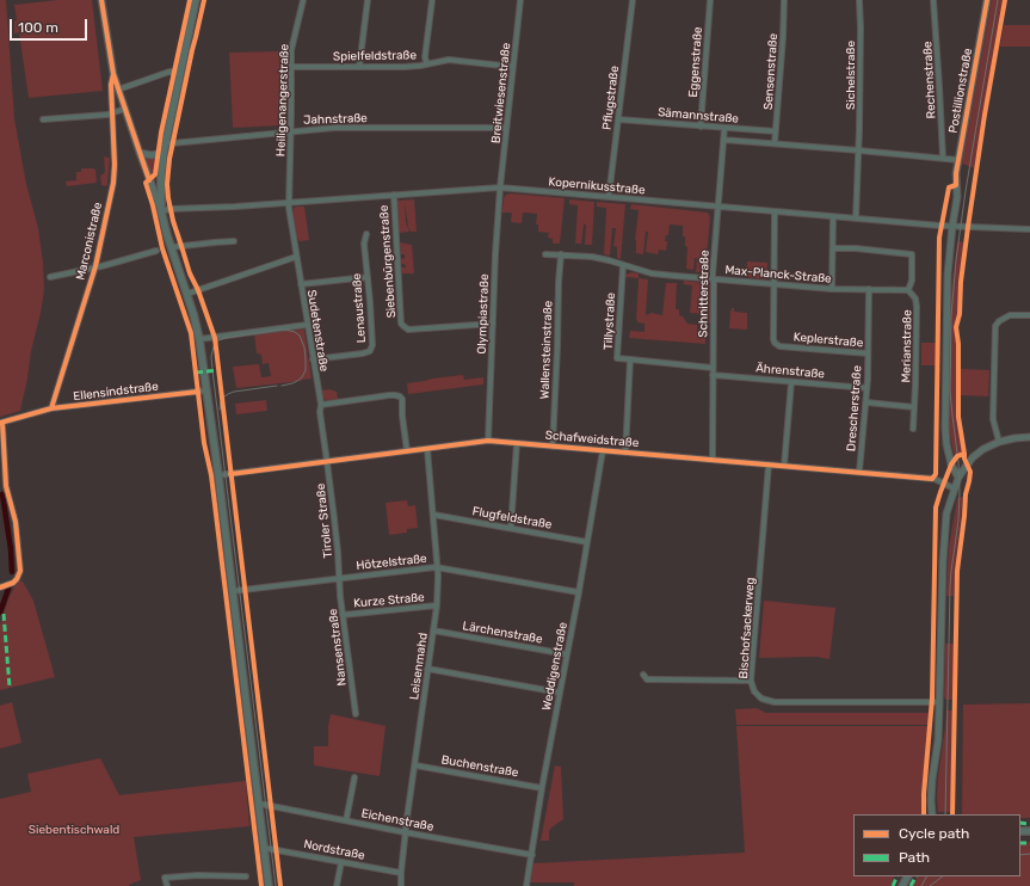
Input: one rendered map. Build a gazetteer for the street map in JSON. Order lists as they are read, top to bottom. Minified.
{"streets":{"street":["Spielfeldstraße","Eggenstraße","Sensenstraße","Sichelstraße","Rechenstraße","Postillionstraße","Breitwiesenstraße","Pflugstraße","Heiligenangerstraße","Sämannstraße","Jahnstraße","Kopernikusstraße","Marconistraße","Siebenbürgenstraße","Max-Planck-Straße","Schnitterstraße","Lenaustraße","Olympiastraße","Tillystraße","Sudetenstraße","Keplerstraße","Merianstraße","Wallensteinstraße","Ährenstraße","Ellensindstraße","Drescherstraße","Schafweidstraße","Flugfeldstraße","Tiroler Straße","Hötzelstraße","Kurze Straße","Bischofsackerweg","Lärchenstraße","Nansenstraße","Leisenmahd","Weddigenstraße","Buchenstraße","Eichenstraße","Nordstraße"]},"crossings":[["Spielfeldstraße","Breitwiesenstraße"],["Spielfeldstraße","Heiligenangerstraße"],["Eggenstraße","Sämannstraße"],["Sensenstraße","Sämannstraße"],["Sichelstraße","Sämannstraße"],["Rechenstraße","Sämannstraße"],["Postillionstraße","Sämannstraße"],["Postillionstraße","Kopernikusstraße"],["Breitwiesenstraße","Jahnstraße"],["Breitwiesenstraße","Kopernikusstraße"],["Breitwiesenstraße","Olympiastraße"],["Pflugstraße","Sämannstraße"],["Pflugstraße","Kopernikusstraße"],["Heiligenangerstraße","Jahnstraße"],["Heiligenangerstraße","Kopernikusstraße"],["Heiligenangerstraße","Sudetenstraße"],["Sämannstraße","Schnitterstraße"],["Kopernikusstraße","Siebenbürgenstraße"],["Kopernikusstraße","Schnitterstraße"],["Kopernikusstraße","Olympiastraße"],["Kopernikusstraße","Sudetenstraße"],["Kopernikusstraße","Keplerstraße"],["Marconistraße","Ellensindstraße"],["Siebenbürgenstraße","Olympiastraße"],["Max-Planck-Straße","Schnitterstraße"],["Max-Planck-Straße","Tillystraße"],["Max-Planck-Straße","Keplerstraße"],["Max-Planck-Straße","Wallensteinstraße"],["Max-Planck-Straße","Drescherstraße"],["Schnitterstraße","Ährenstraße"],["Schnitterstraße","Schafweidstraße"],["Lenaustraße","Sudetenstraße"],["Olympiastraße","Schafweidstraße"],["Tillystraße","Schafweidstraße"],["Sudetenstraße","Schafweidstraße"],["Sudetenstraße","Tiroler Straße"],["Keplerstraße","Drescherstraße"],["Wallensteinstraße","Schafweidstraße"],["Ährenstraße","Drescherstraße"],["Drescherstraße","Schafweidstraße"],["Schafweidstraße","Tiroler Straße"],["Schafweidstraße","Bischofsackerweg"],["Schafweidstraße","Leisenmahd"],["Schafweidstraße","Weddigenstraße"],["Flugfeldstraße","Leisenmahd"],["Flugfeldstraße","Weddigenstraße"],["Tiroler Straße","Hötzelstraße"],["Tiroler Straße","Nansenstraße"],["Hötzelstraße","Nansenstraße"],["Hötzelstraße","Leisenmahd"],["Hötzelstraße","Weddigenstraße"],["Kurze Straße","Nansenstraße"],["Kurze Straße","Leisenmahd"],["Lärchenstraße","Leisenmahd"],["Lärchenstraße","Weddigenstraße"],["Leisenmahd","Buchenstraße"],["Leisenmahd","Eichenstraße"],["Leisenmahd","Nordstraße"],["Weddigenstraße","Buchenstraße"],["Weddigenstraße","Eichenstraße"]],"parks":["Siebentischwald"],"legend":["Cycle path","Path"],"scale_bar":"100 m"}
